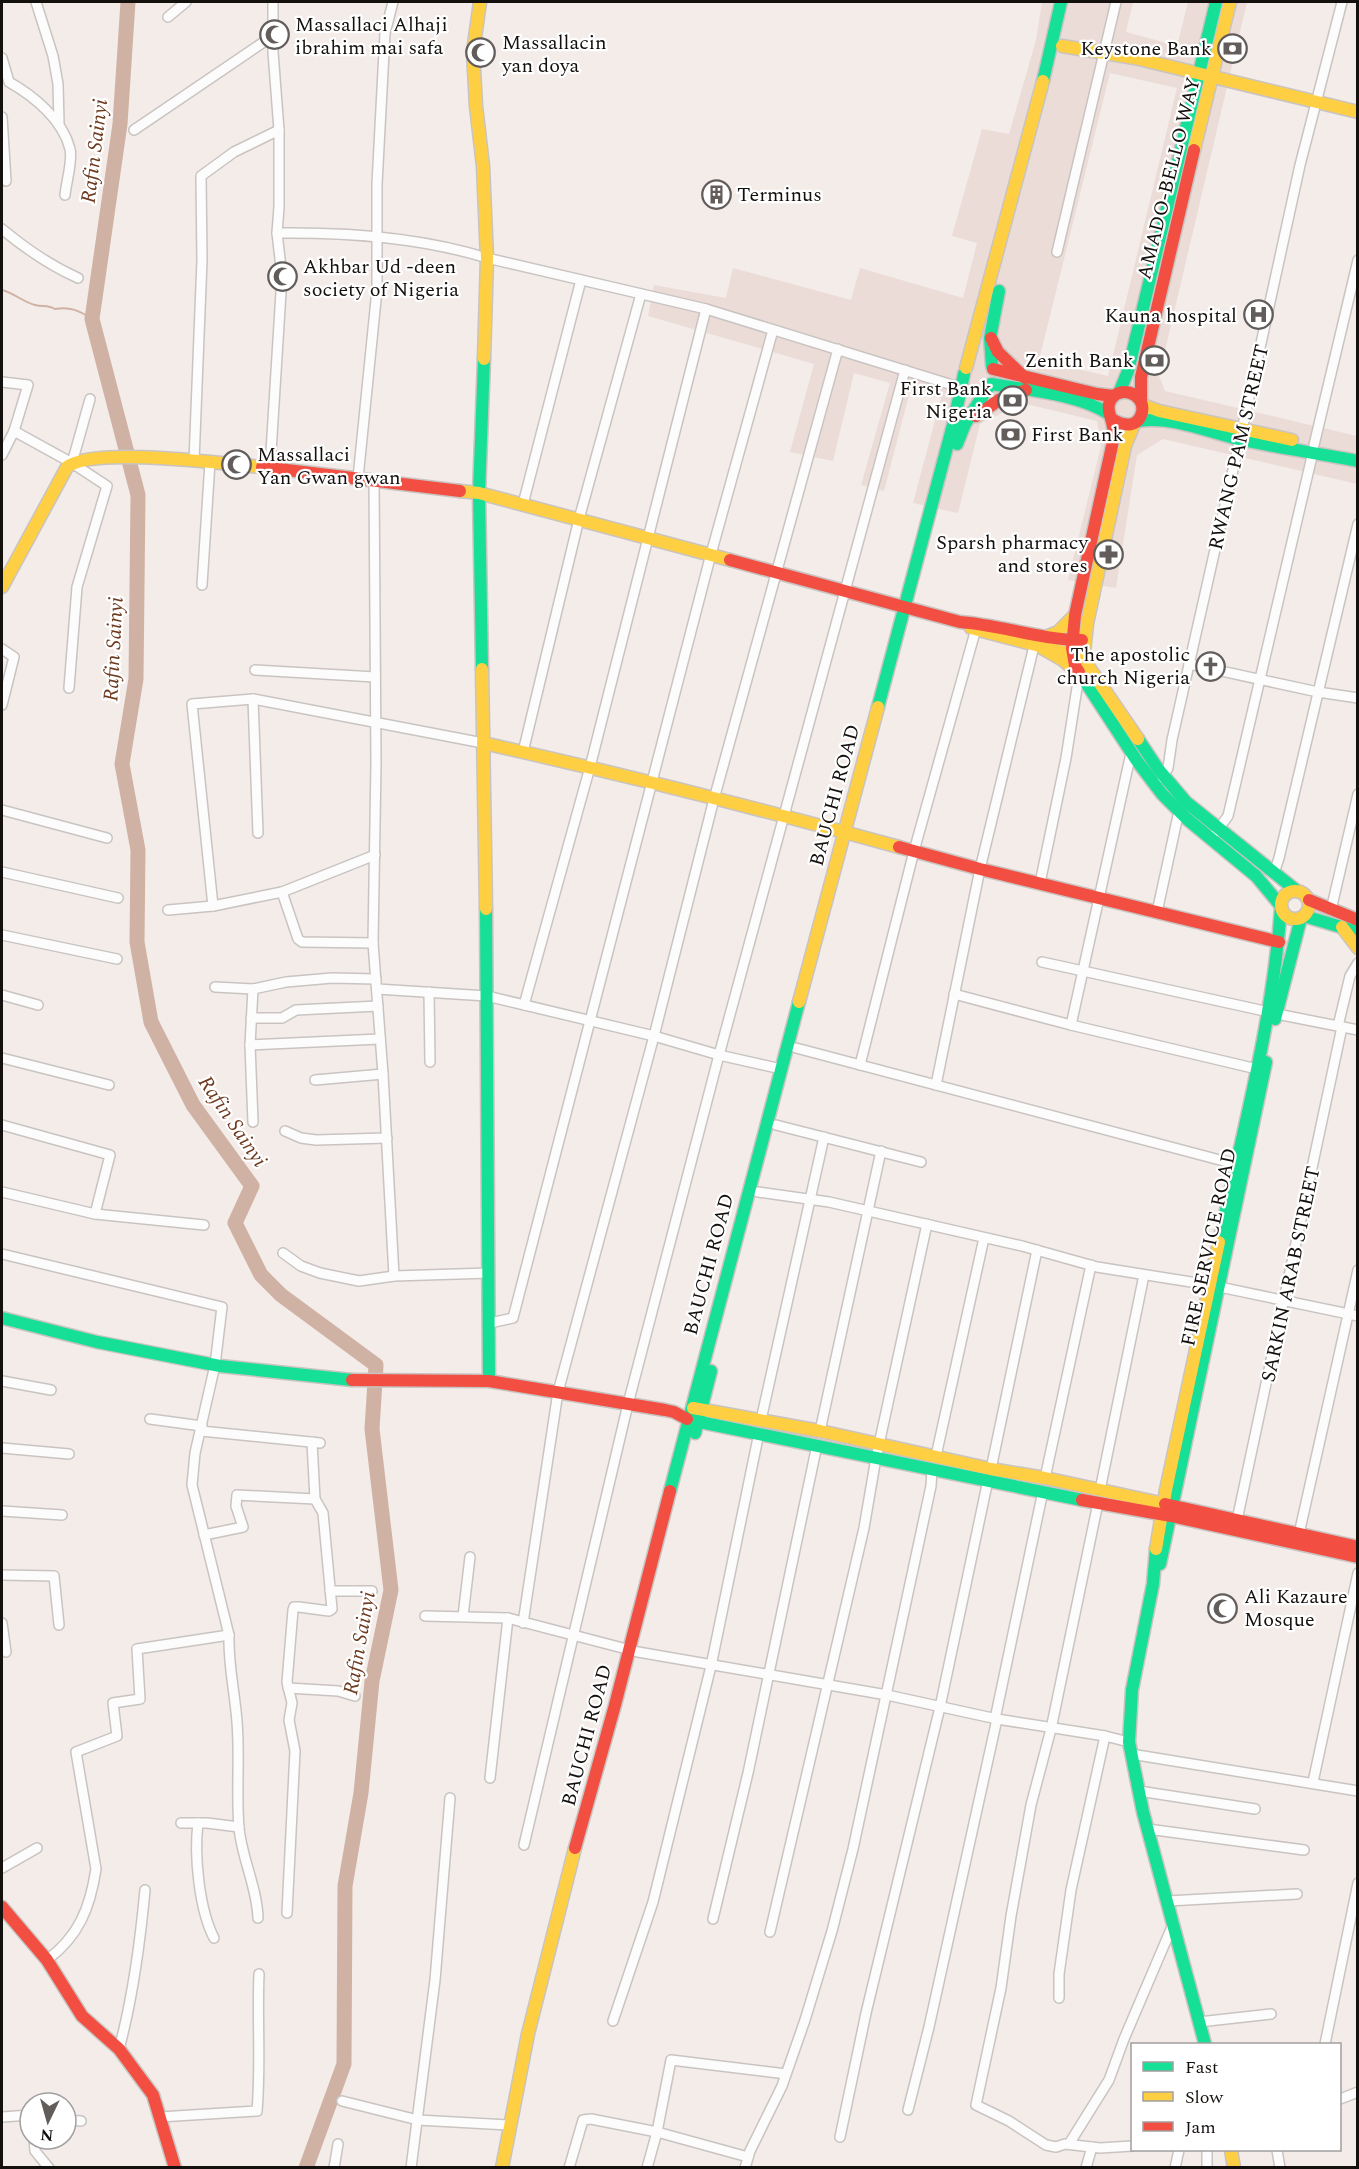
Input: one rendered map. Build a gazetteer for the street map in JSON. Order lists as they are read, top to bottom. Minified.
{"streets":{"main road":["AMADO-BELLO WAY","BAUCHI ROAD","FIRE SERVICE ROAD"],"street":["RWANG PAM STREET","SARKIN ARAB STREET"]},"water":["Rafin Sainyi"],"places":{"mosque":["Massallaci Alhaji ibrahim mai safa","Massallacin yan doya","Akhbar Ud -deen society of Nigeria","Massallaci Yan Gwan gwan","Ali Kazaure Mosque"],"bank":["Keystone Bank","Zenith Bank","First Bank Nigeria","First Bank"],"building":["Terminus"],"hospital":["Kauna hospital"],"pharmacy":["Sparsh pharmacy and stores"],"church":["The apostolic church Nigeria"]},"legend":["Fast","Slow","Jam"],"north":"bottom"}
